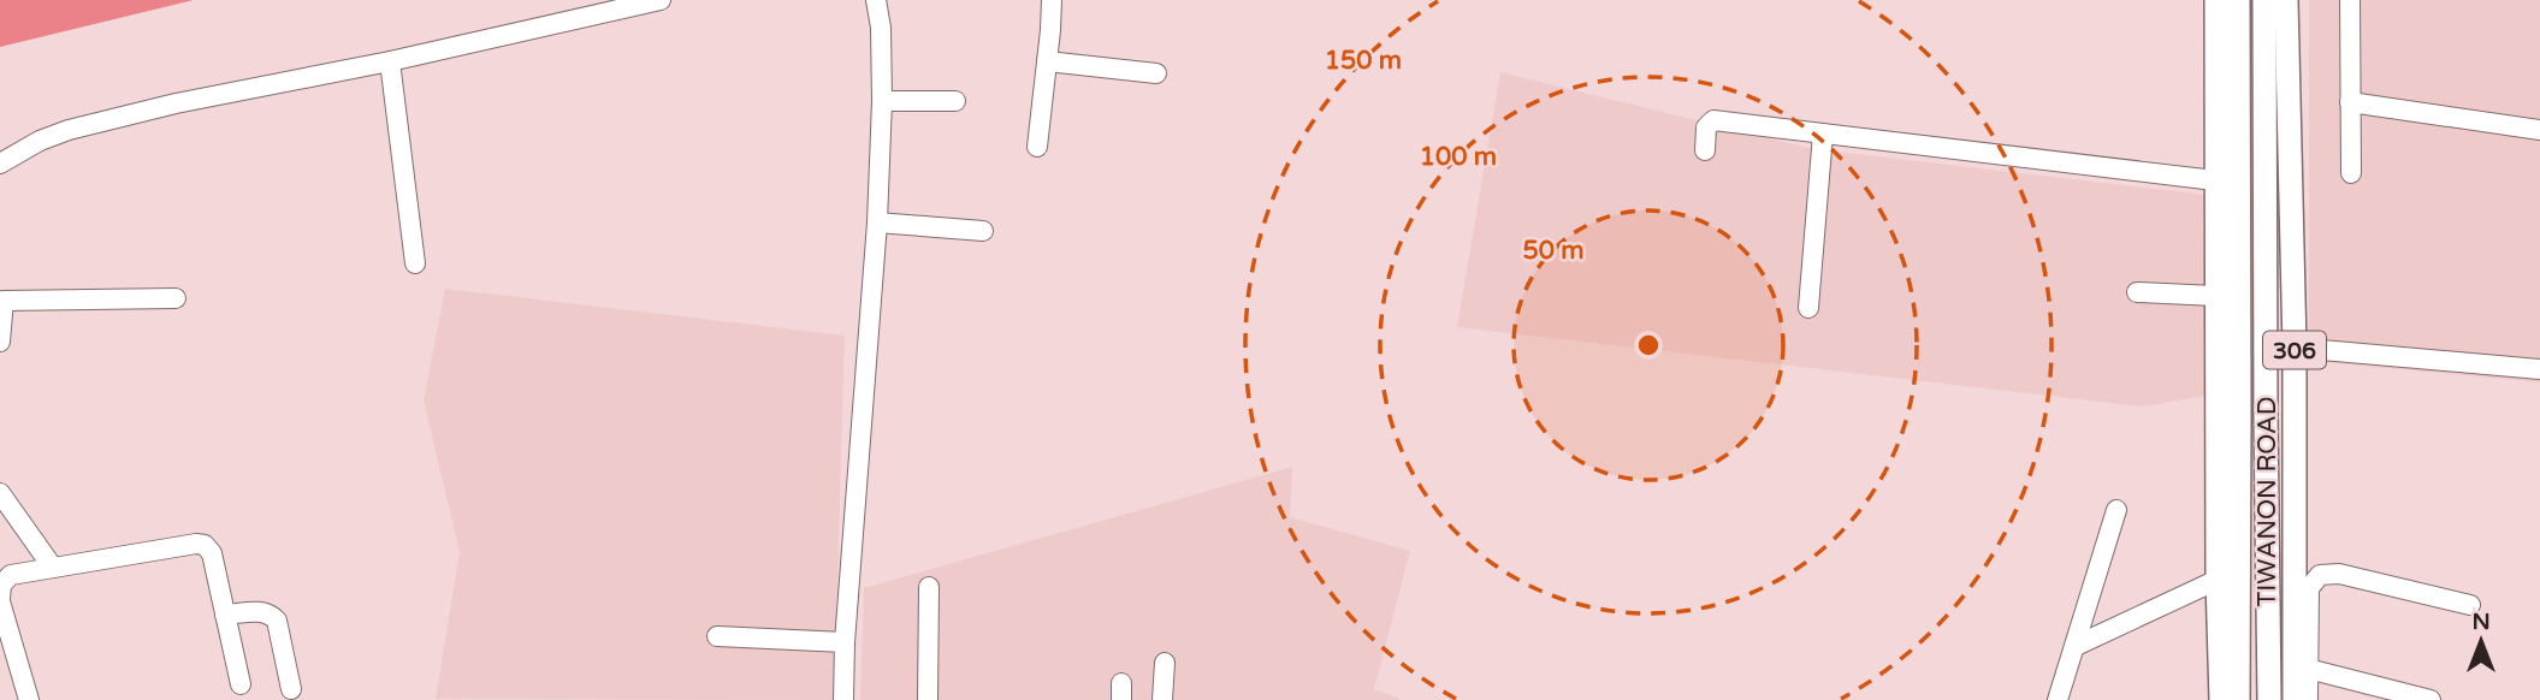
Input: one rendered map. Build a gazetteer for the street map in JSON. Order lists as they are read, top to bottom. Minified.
{"streets":{"main road":["306","TIWANON ROAD"]},"north":"top","rings":["150 m","100 m","50 m"]}
